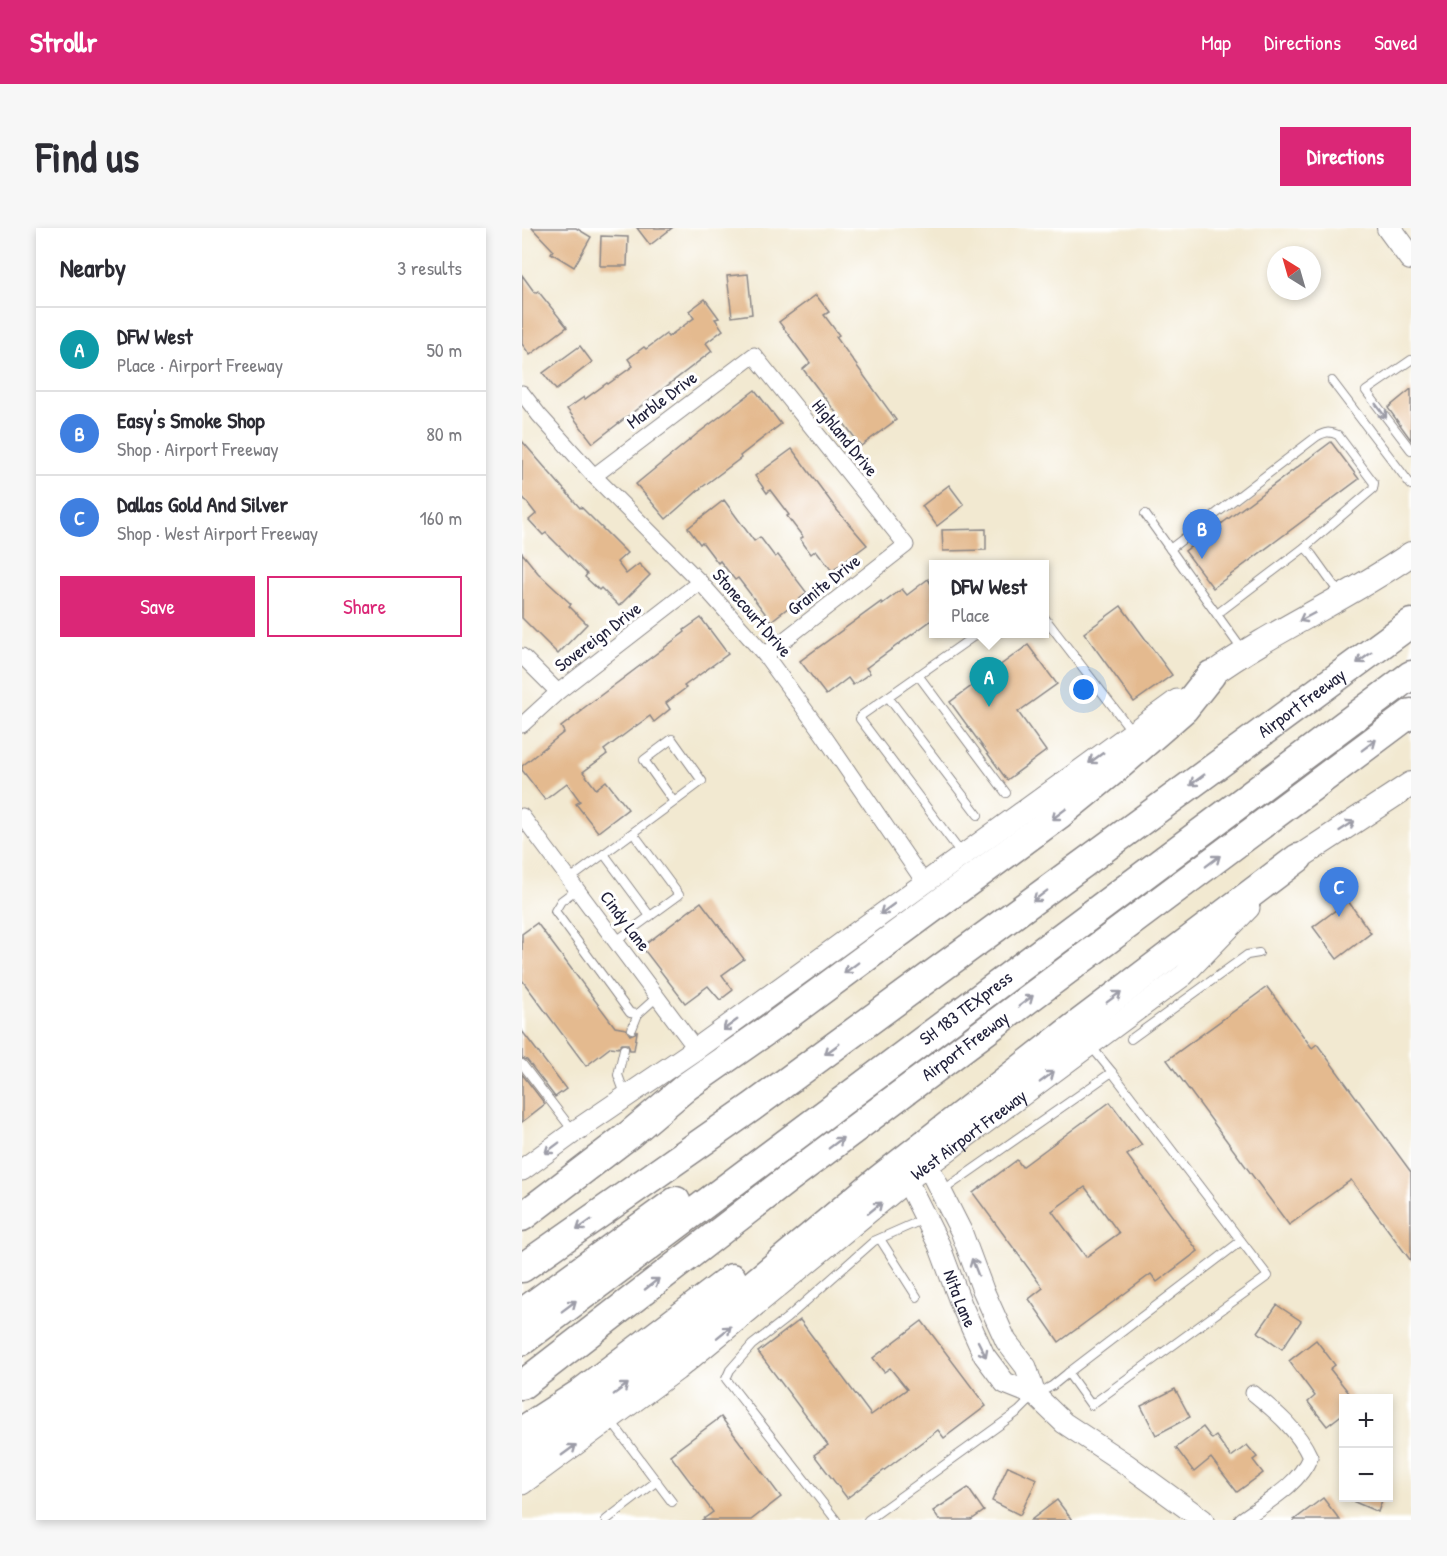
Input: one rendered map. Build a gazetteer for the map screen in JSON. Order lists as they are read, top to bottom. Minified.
{"streets":{"highway":["Airport Freeway","SH 183 TEXpress"],"main road":["West Airport Freeway","Nita Lane"],"street":["Marble Drive","Highland Drive","Granite Drive","Stonecourt Drive","Sovereign Drive","Cindy Lane"]},"crossings":[["Marble Drive","Highland Drive"],["Marble Drive","Stonecourt Drive"],["Highland Drive","Granite Drive"],["Granite Drive","Stonecourt Drive"],["Stonecourt Drive","Sovereign Drive"],["West Airport Freeway","Nita Lane"]],"one_way":["West Airport Freeway"],"north":"top left","page":{"header":"Strollr","nav":["Map","Directions","Saved"],"buttons":["Directions",["Save","Share"]],"title":"Find us","heading":["Nearby","3 results"],"list":[{"mark":"A","name":"DFW West","note":"Place · Airport Freeway","value":"50 m"},{"mark":"B","name":"Easy's Smoke Shop","note":"Shop · Airport Freeway","value":"80 m"},{"mark":"C","name":"Dallas Gold And Silver","note":"Shop · West Airport Freeway","value":"160 m"}],"pins":["B","A","C"],"popup":["DFW West","Place"],"map_buttons":["+","−"]}}
